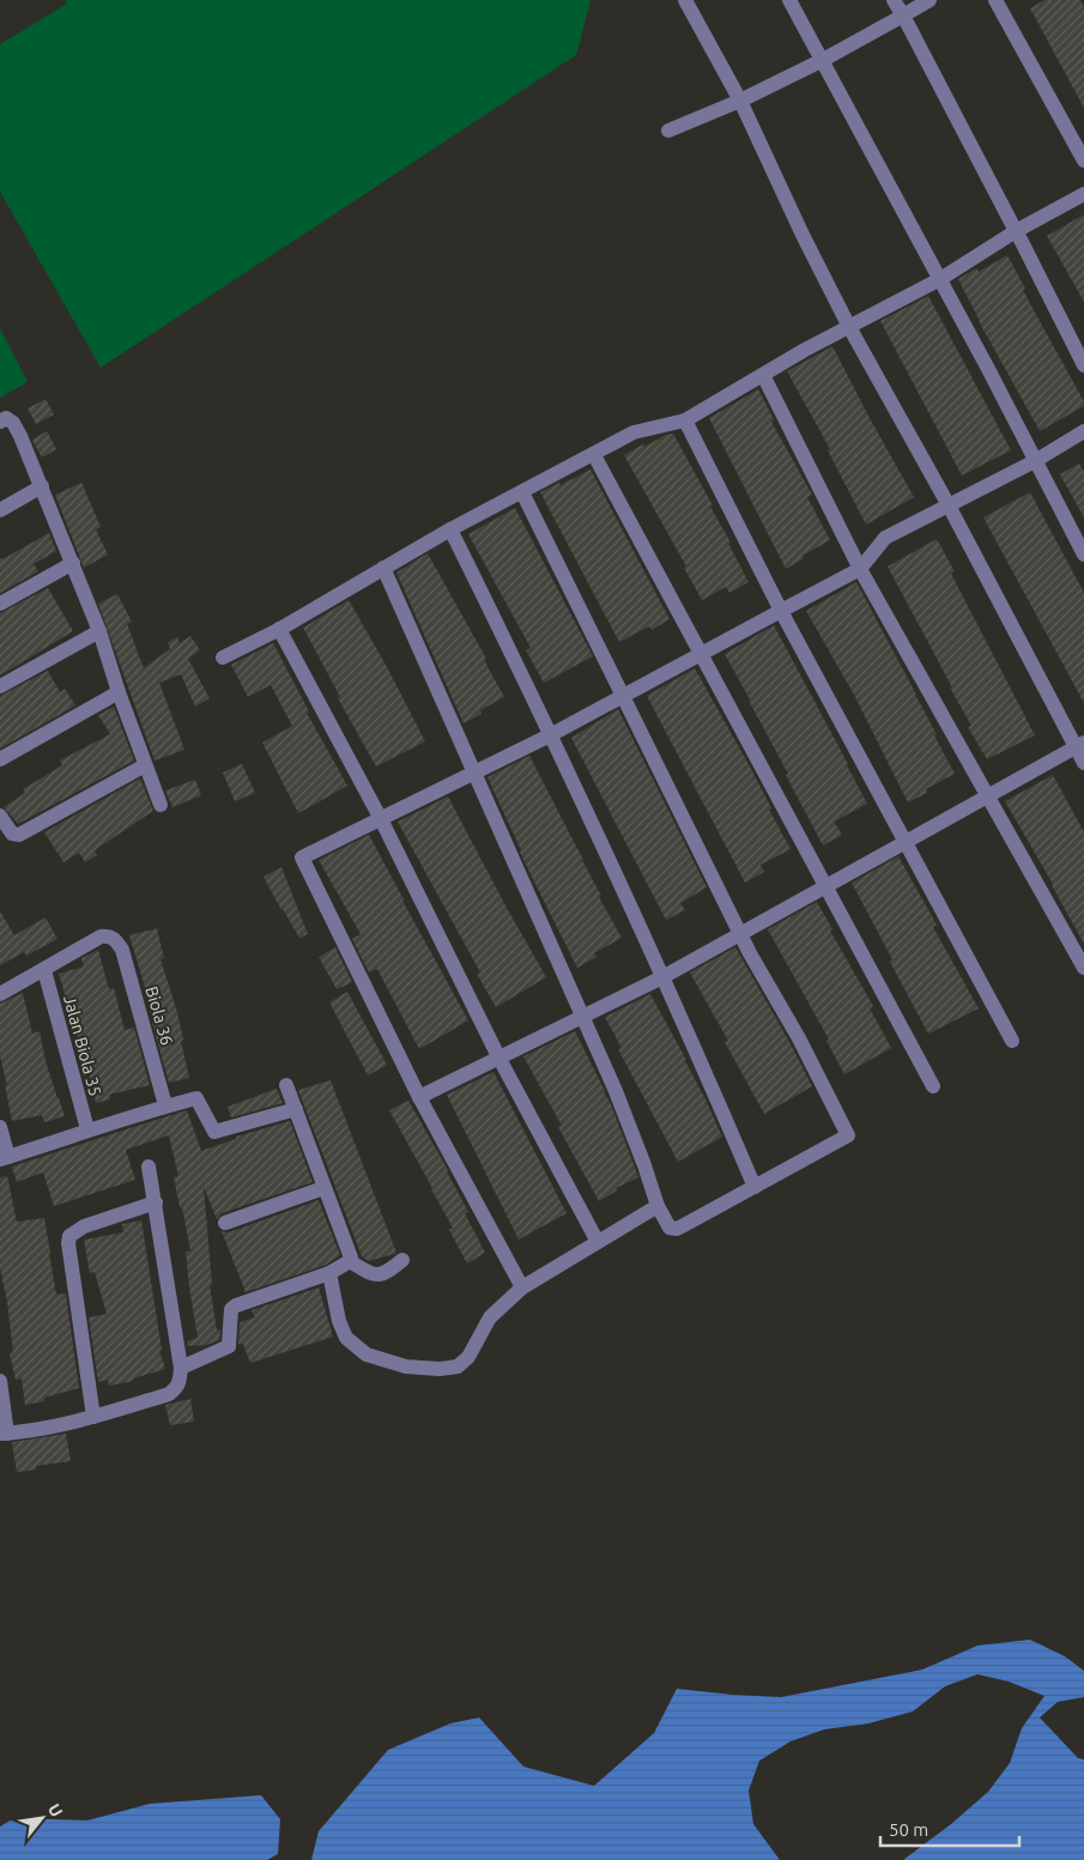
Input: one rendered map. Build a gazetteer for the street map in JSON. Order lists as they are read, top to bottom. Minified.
{"streets":{"street":["Biola 36","Jalan Biola 35"]},"crossings":[["Biola 36","Jalan Biola 35"]],"scale_bar":"50 m","north":"top right"}
